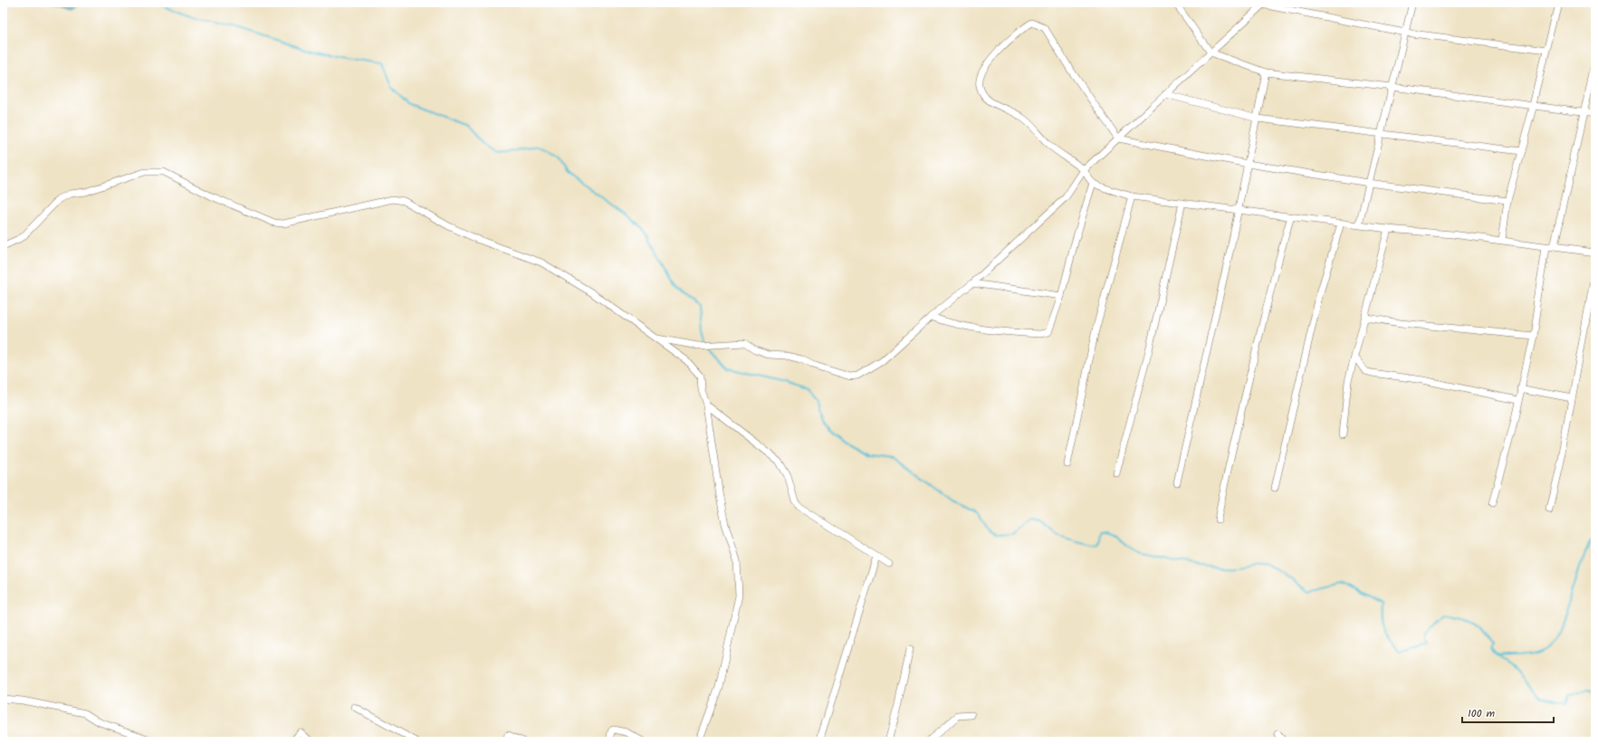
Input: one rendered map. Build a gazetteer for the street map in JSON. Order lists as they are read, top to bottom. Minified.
{"scale_bar":"100 m"}
